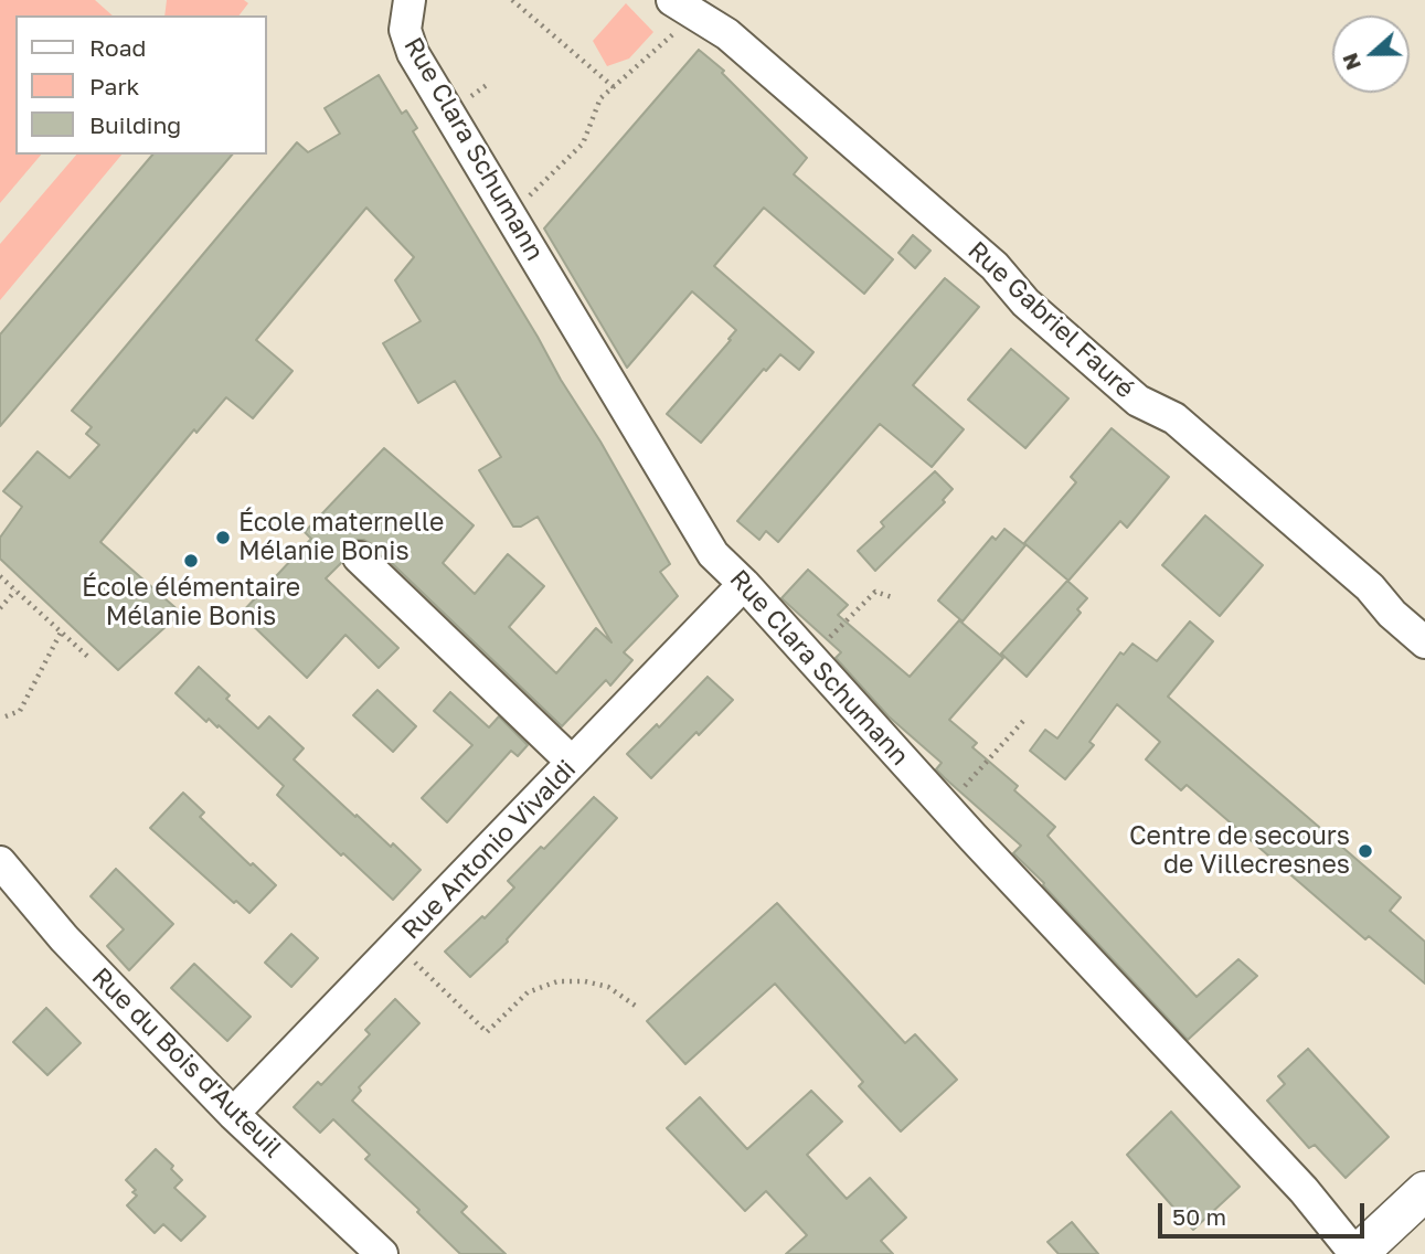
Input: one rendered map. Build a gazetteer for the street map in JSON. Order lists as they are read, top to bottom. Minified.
{"streets":{"street":["Rue Clara Schumann","Rue Gabriel Fauré","Rue Antonio Vivaldi","Rue du Bois d'Auteuil"]},"crossings":[["Rue Clara Schumann","Rue Antonio Vivaldi"],["Rue Antonio Vivaldi","Rue du Bois d'Auteuil"]],"places":["École maternelle Mélanie Bonis","École élémentaire Mélanie Bonis","Centre de secours de Villecresnes"],"legend":["Road","Park","Building"],"scale_bar":"50 m","north":"left"}
